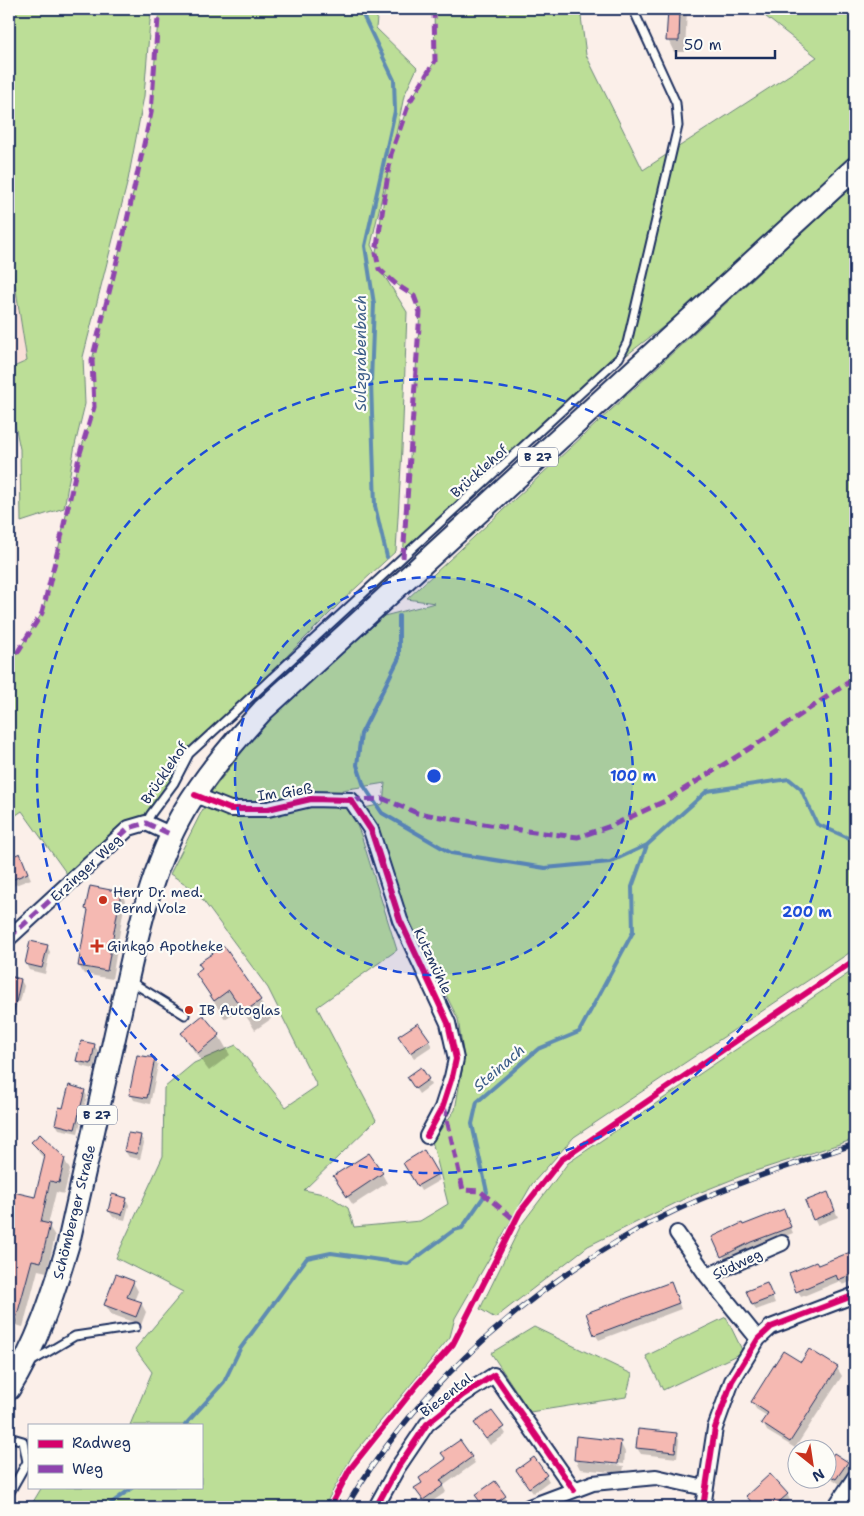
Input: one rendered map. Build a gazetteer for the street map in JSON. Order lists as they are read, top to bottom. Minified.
{"streets":{"main road":["B 27","Schömberger Straße"],"street":["Im Gieß","Erzinger Weg","Kutzmühle","Südweg","Biesental"],"lane":["Brücklehof"]},"crossings":[["Brücklehof","Erzinger Weg"],["Im Gieß","Kutzmühle"],["Im Gieß","Schömberger Straße"]],"water":["Sulzgrabenbach","Steinach"],"places":{"other":["Herr Dr. med. Bernd Volz","IB Autoglas"],"health":["Ginkgo Apotheke"]},"legend":["Radweg","Weg"],"scale_bar":"50 m","north":"bottom right","rings":["100 m","200 m"]}
